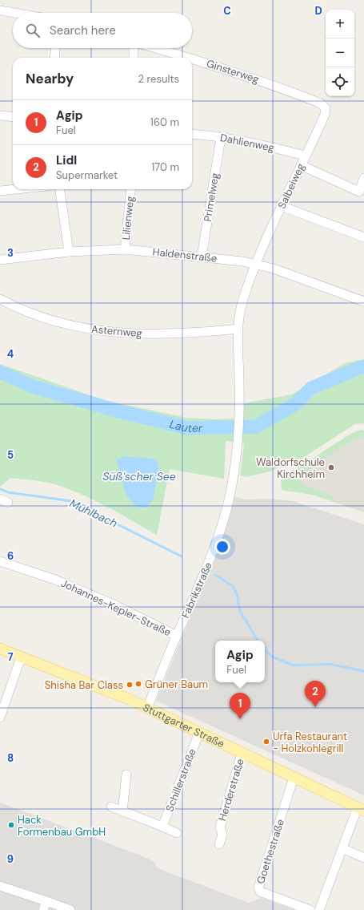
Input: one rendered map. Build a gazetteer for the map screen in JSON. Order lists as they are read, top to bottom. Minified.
{"streets":{"main road":["Stuttgarter Straße"],"street":["Ginsterweg","Dahlienweg","Salbeiweg","Primelweg","Lilienweg","Haldenstraße","Asternweg","Fabrikstraße","Johannes-Kepler-Straße","Schillerstraße","Herderstraße","Goethestraße"]},"crossings":[["Ginsterweg","Salbeiweg"],["Dahlienweg","Salbeiweg"],["Dahlienweg","Primelweg"],["Salbeiweg","Haldenstraße"],["Primelweg","Haldenstraße"],["Lilienweg","Haldenstraße"],["Asternweg","Fabrikstraße"],["Fabrikstraße","Johannes-Kepler-Straße"],["Fabrikstraße","Stuttgarter Straße"],["Stuttgarter Straße","Schillerstraße"],["Stuttgarter Straße","Herderstraße"],["Stuttgarter Straße","Goethestraße"]],"water":["Lauter","Süß'scher See","Mühlbach"],"places":["Waldorfschule Kirchheim","Grüner Baum","Shisha Bar Class","Urfa Restaurant - Holzkohlegrill","Hack Formenbau GmbH"],"page":{"map_buttons":["+","−"],"search":"Search here","heading":["Nearby","2 results"],"list":[{"mark":"1","name":"Agip","note":"Fuel","value":"160 m"},{"mark":"2","name":"Lidl","note":"Supermarket","value":"170 m"}],"popup":["Agip","Fuel"],"pins":["2","1"]},"grid":{"columns":["C","D"],"rows":["3","4","5","6","7","8","9"]}}
